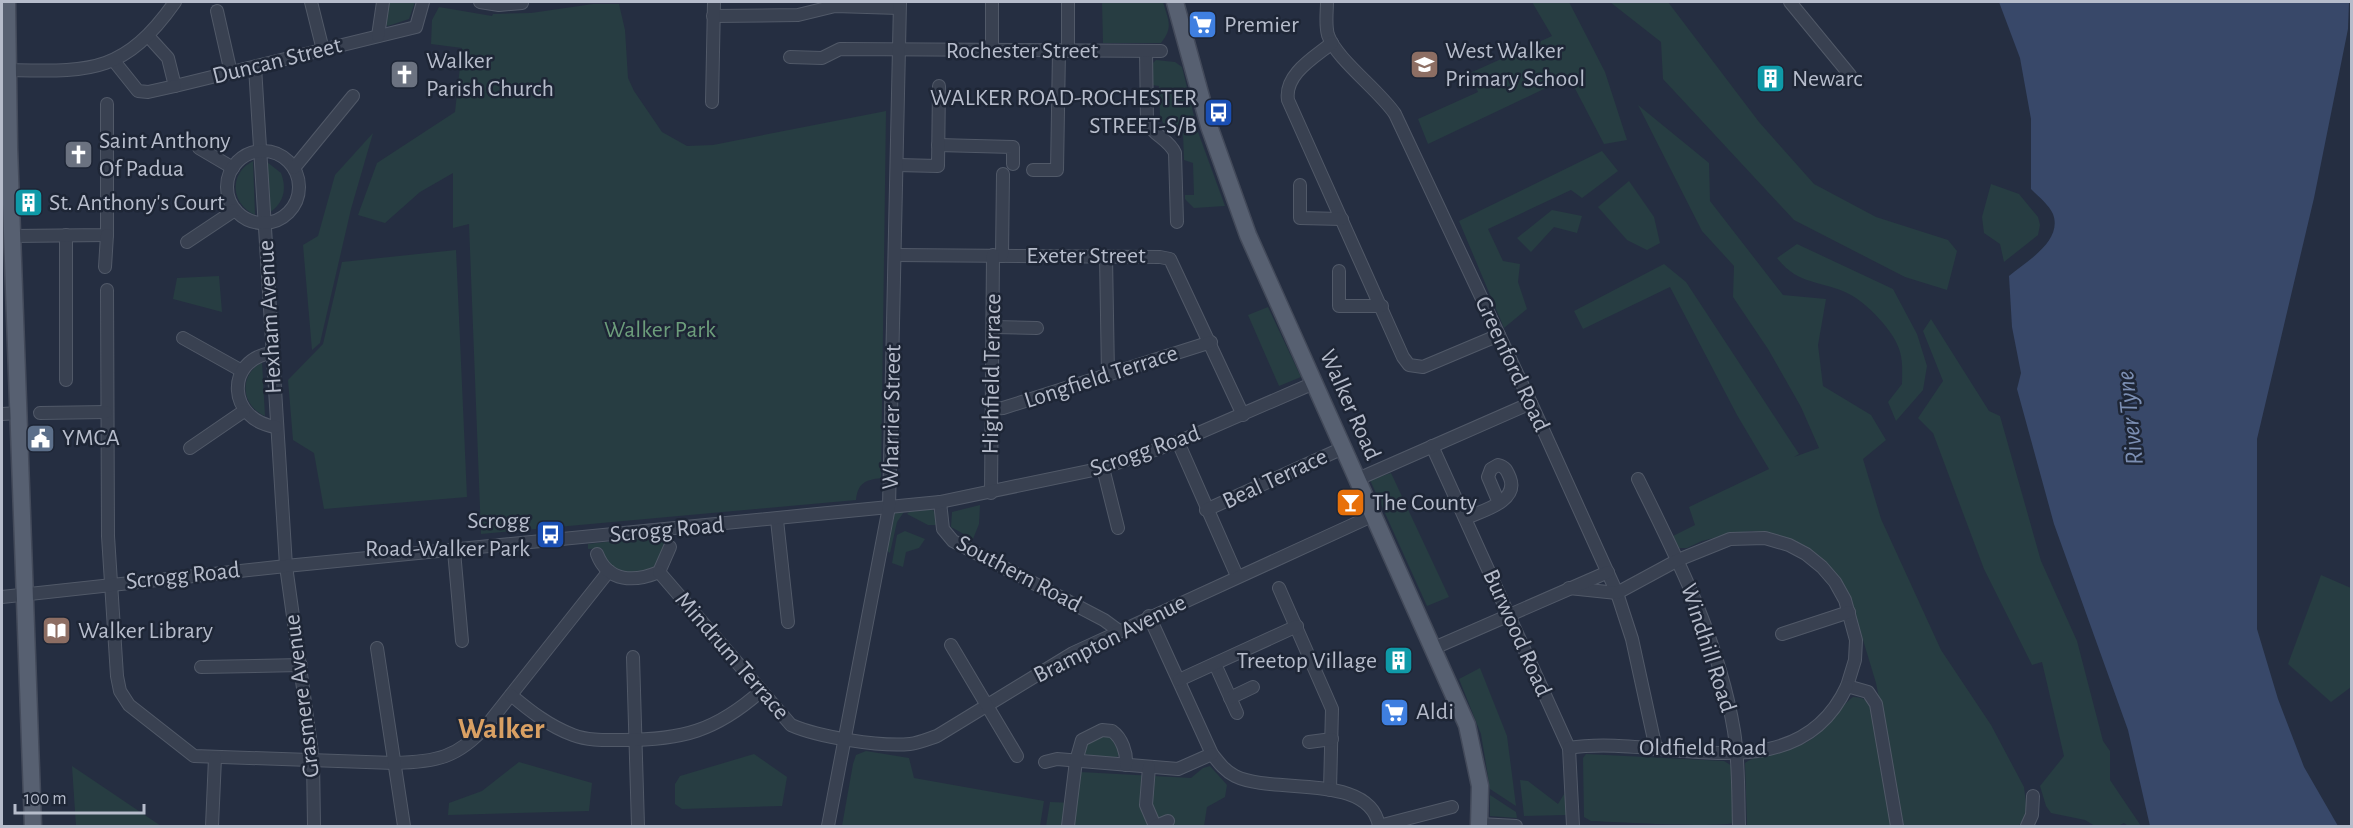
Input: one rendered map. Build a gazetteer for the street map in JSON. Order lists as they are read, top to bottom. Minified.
{"streets":{"main road":["Walker Road"],"street":["Rochester Street","Duncan Street","Exeter Street","Hexham Avenue","Greenford Road","Highfield Terrace","Longfield Terrace","Wharrier Street","Scrogg Road","Beal Terrace","Southern Road","Burwood Road","Brampton Avenue","Windhill Road","Mindrum Terrace","Grasmere Avenue","Oldfield Road"]},"crossings":[["Rochester Street","Wharrier Street"],["Duncan Street","Hexham Avenue"],["Exeter Street","Highfield Terrace"],["Exeter Street","Longfield Terrace"],["Exeter Street","Wharrier Street"],["Hexham Avenue","Scrogg Road"],["Hexham Avenue","Grasmere Avenue"],["Greenford Road","Oldfield Road"],["Highfield Terrace","Longfield Terrace"],["Highfield Terrace","Scrogg Road"],["Walker Road","Scrogg Road"],["Walker Road","Beal Terrace"],["Walker Road","Brampton Avenue"],["Wharrier Street","Scrogg Road"],["Wharrier Street","Brampton Avenue"],["Wharrier Street","Mindrum Terrace"],["Scrogg Road","Southern Road"],["Scrogg Road","Mindrum Terrace"],["Scrogg Road","Grasmere Avenue"],["Southern Road","Brampton Avenue"],["Burwood Road","Oldfield Road"],["Brampton Avenue","Mindrum Terrace"],["Windhill Road","Oldfield Road"]],"districts":["Walker"],"water":["River Tyne"],"parks":["Walker Park"],"places":{"supermarket":["Premier","Aldi"],"school or university":["West Walker Primary School"],"church":["Walker Parish Church","Saint Anthony Of Padua"],"building":["Newarc","St. Anthony's Court","Treetop Village"],"bus stop":["WALKER ROAD-ROCHESTER STREET-S/B","Scrogg Road-Walker Park"],"public building":["YMCA"],"bar":["The County"],"library":["Walker Library"]},"scale_bar":"100 m"}
